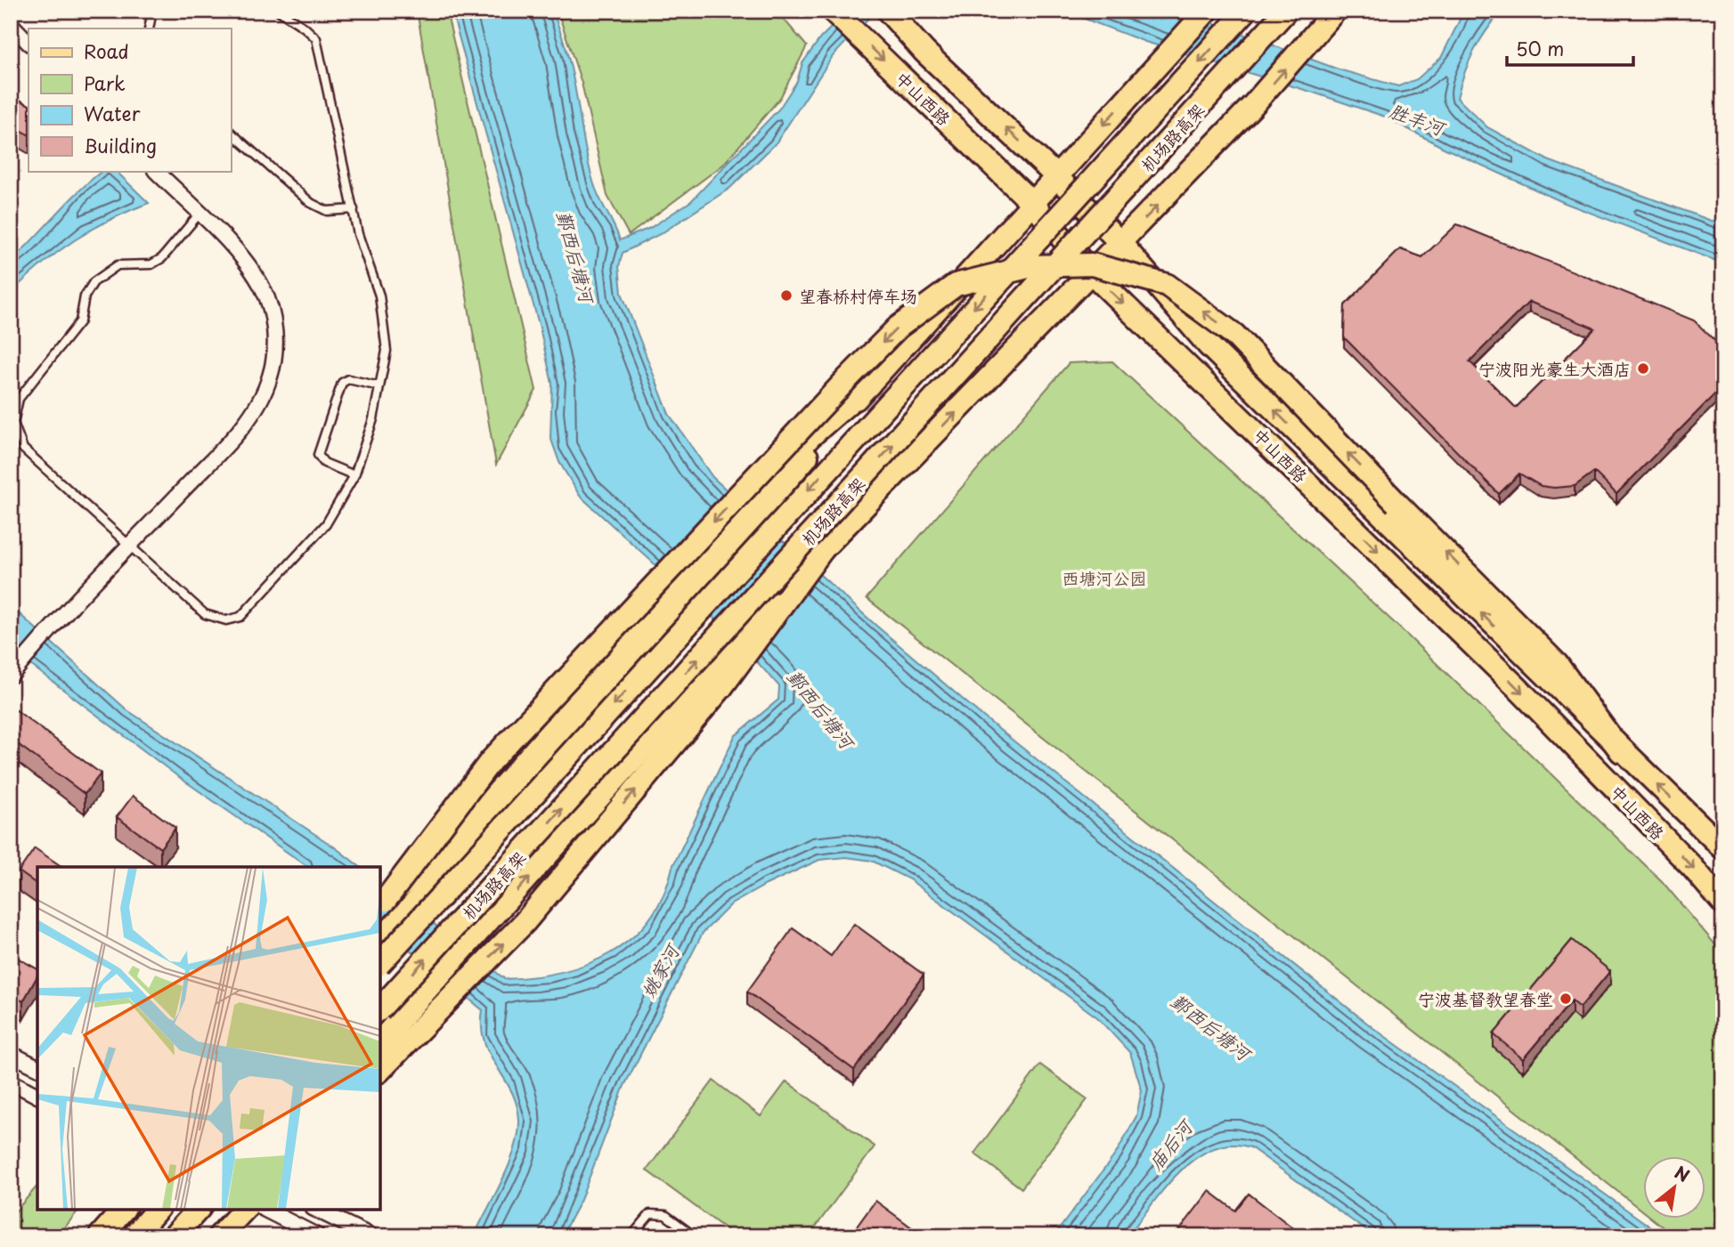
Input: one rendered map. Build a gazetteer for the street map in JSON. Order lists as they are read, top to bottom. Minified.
{"streets":{"main road":["中山西路","机场路高架"]},"water":["胜丰河","鄞西后塘河","姚家河","庙后河"],"parks":["西塘河公园"],"places":["望春桥村停车场","宁波阳光豪生大酒店","宁波基督教望春堂"],"legend":["Road","Park","Water","Building"],"scale_bar":"50 m","north":"top right"}
